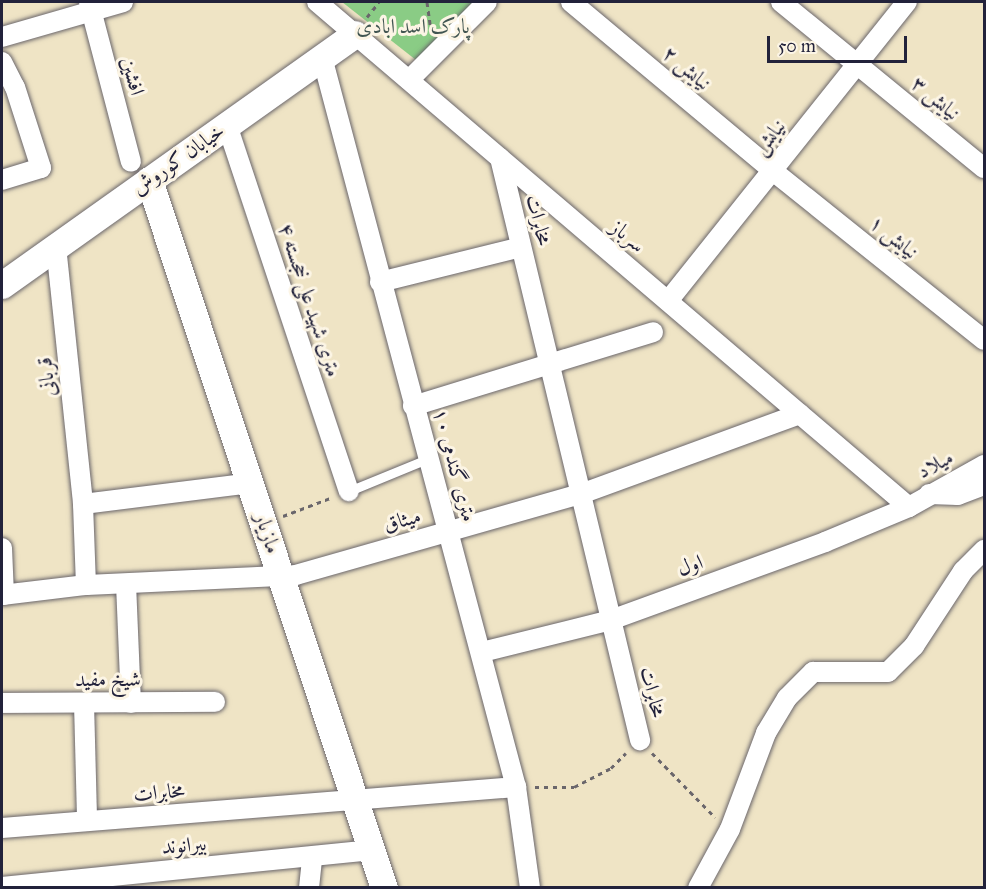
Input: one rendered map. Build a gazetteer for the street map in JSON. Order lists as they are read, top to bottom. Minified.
{"streets":{"street":["نیایش ۲","افشین","نیایش ۳","نیایش","خیابان کوروش","مخابرات","سرباز","نیایش ۱","۴ متری شهید علی خجسته","قربانی","میلاد","۱۰ متری گندمی","میثاق","مازیار","اول","شیخ مفید","بیرانوند"]},"crossings":[["نیایش ۲","نیایش"],["نیایش ۲","نیایش ۱"],["افشین","خیابان کوروش"],["افشین","مازیار"],["نیایش ۳","نیایش"],["نیایش","سرباز"],["نیایش","نیایش ۱"],["خیابان کوروش","سرباز"],["خیابان کوروش","۴ متری شهید علی خجسته"],["خیابان کوروش","قربانی"],["خیابان کوروش","۱۰ متری گندمی"],["خیابان کوروش","مازیار"],["مخابرات","سرباز"],["مخابرات","۱۰ متری گندمی"],["مخابرات","میثاق"],["مخابرات","مازیار"],["مخابرات","اول"],["سرباز","میلاد"],["سرباز","میثاق"],["سرباز","اول"],["قربانی","میثاق"],["میلاد","اول"],["۱۰ متری گندمی","میثاق"],["۱۰ متری گندمی","اول"],["میثاق","مازیار"],["مازیار","بیرانوند"]],"parks":["پارک اسد ابادی"],"scale_bar":"50 m"}
